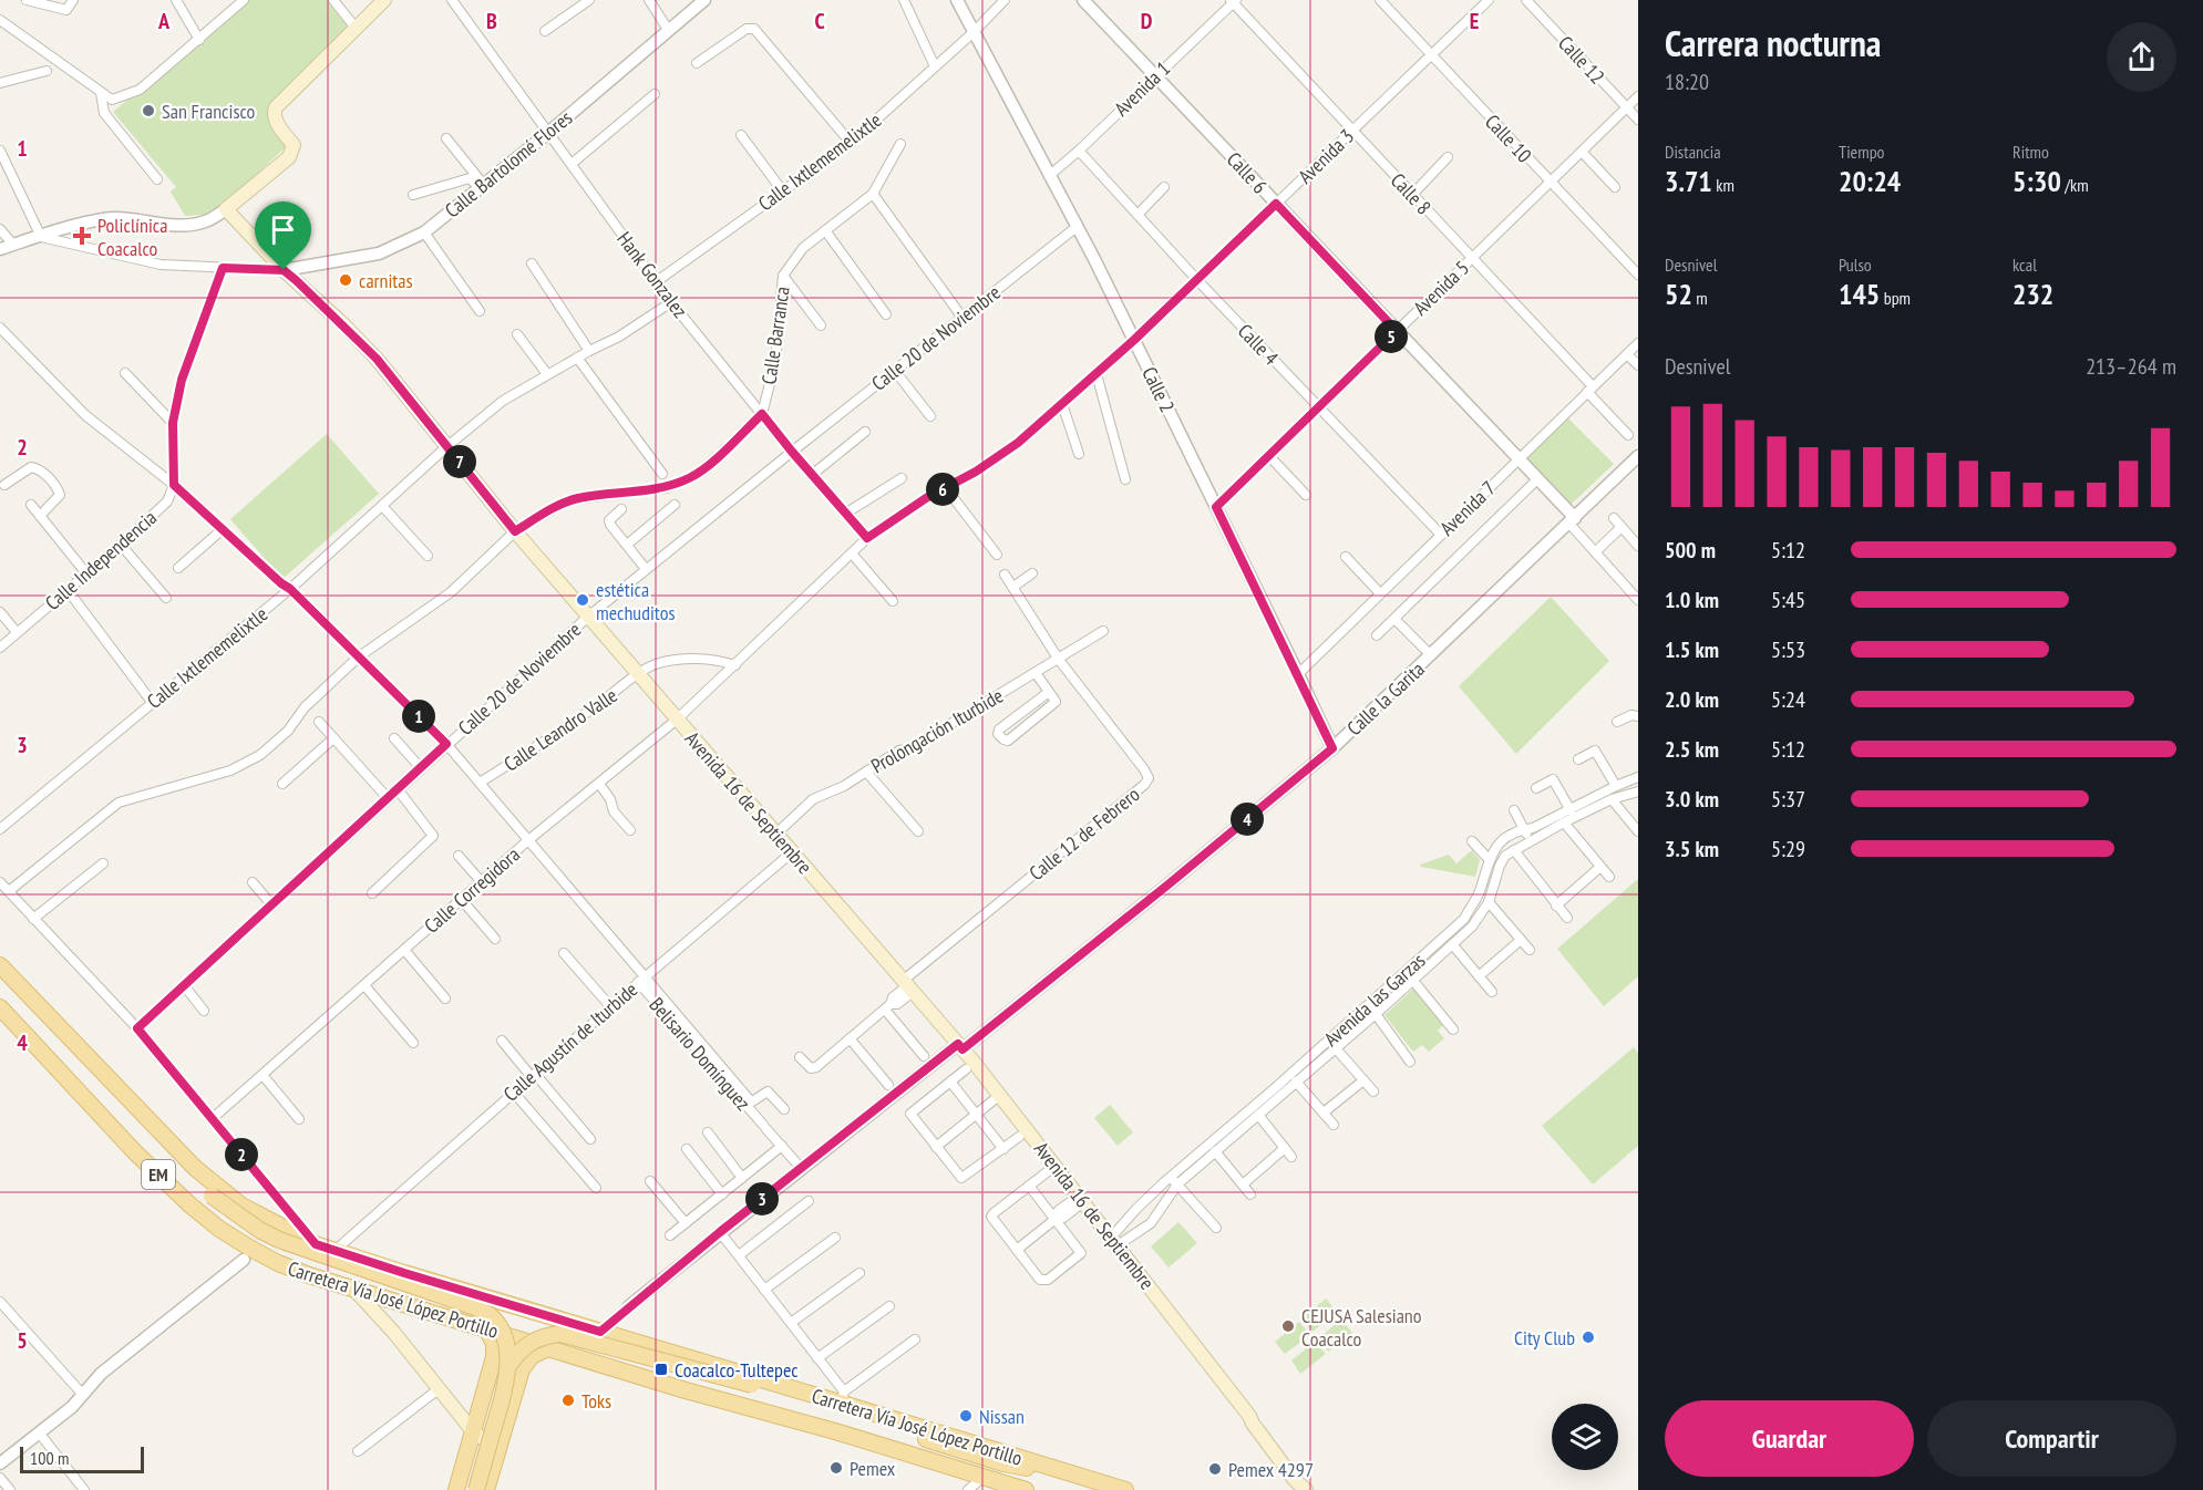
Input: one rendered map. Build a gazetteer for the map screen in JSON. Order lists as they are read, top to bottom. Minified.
{"streets":{"main road":["Avenida 16 de Septiembre","EM","Carretera Vía José López Portillo"],"street":["Calle 12","Avenida 1","Calle 10","Avenida 3","Calle Ixtlememelixtle","Calle Bartolomé Flores","Calle 6","Calle 8","Hank Gonzalez","Avenida 5","Calle Barranca","Calle 20 de Noviembre","Calle 4","Calle 2","Avenida 7","Calle Independencia","Calle la Garita","Calle Leandro Valle","Prolongación Iturbide","Calle 12 de Febrero","Calle Corregidora","Avenida las Garzas","Calle Agustín de Iturbide","Belisario Domínguez"]},"crossings":[["Calle 12","Avenida 5"],["Avenida 1","Calle 6"],["Avenida 1","Calle 8"],["Avenida 1","Calle 4"],["Avenida 1","Calle 2"],["Calle 10","Avenida 3"],["Calle 10","Avenida 5"],["Avenida 3","Calle 6"],["Avenida 3","Calle 8"],["Avenida 3","Calle 4"],["Avenida 3","Calle 2"],["Avenida 3","Calle Corregidora"],["Calle Ixtlememelixtle","Hank Gonzalez"],["Calle Ixtlememelixtle","Calle 2"],["Calle Ixtlememelixtle","Avenida 16 de Septiembre"],["Calle Bartolomé Flores","Hank Gonzalez"],["Calle Bartolomé Flores","Avenida 16 de Septiembre"],["Calle 6","Avenida 5"],["Calle 6","Avenida 7"],["Calle 6","Calle la Garita"],["Calle 8","Avenida 5"],["Calle 8","Avenida 7"],["Hank Gonzalez","Calle Barranca"],["Hank Gonzalez","Calle 20 de Noviembre"],["Hank Gonzalez","Calle Corregidora"],["Avenida 5","Calle 4"],["Avenida 5","Calle 2"],["Calle 20 de Noviembre","Calle 2"],["Calle 20 de Noviembre","Avenida 16 de Septiembre"],["Calle 4","Avenida 7"],["Calle 2","Avenida 7"],["Calle 2","Calle la Garita"],["Calle 2","Calle Corregidora"],["Calle la Garita","Avenida 16 de Septiembre"],["Calle la Garita","Belisario Domínguez"],["Calle la Garita","Carretera Vía José López Portillo"],["Calle Leandro Valle","Avenida 16 de Septiembre"],["Prolongación Iturbide","Avenida 16 de Septiembre"],["Prolongación Iturbide","Calle 12 de Febrero"],["Avenida 16 de Septiembre","Calle 12 de Febrero"],["Avenida 16 de Septiembre","Calle Corregidora"],["Avenida 16 de Septiembre","Avenida las Garzas"],["Avenida 16 de Septiembre","Calle Agustín de Iturbide"],["Calle Corregidora","Belisario Domínguez"],["Calle Agustín de Iturbide","Belisario Domínguez"],["Calle Agustín de Iturbide","Carretera Vía José López Portillo"]],"places":{"other":["San Francisco","carnitas","estética mechuditos","CEJUSA Salesiano Coacalco","City Club","Toks","Nissan","Pemex","Pemex 4297"],"health":["Policlínica Coacalco"],"transit":["Coacalco-Tultepec"]},"scale_bar":"100 m","page":{"heading":["Carrera nocturna","18:20"],"stats":[["Distancia","3.71 km"],["Tiempo","20:24"],["Ritmo","5:30 /km"],["Desnivel","52 m"],["Pulso","145 bpm"],["kcal","232"]],"pins":["5","7","6","1","4","2","3"],"chart":["Desnivel","213–264 m"],"list":[{"name":"500 m","note":"5:12"},{"name":"1.0 km","note":"5:45"},{"name":"1.5 km","note":"5:53"},{"name":"2.0 km","note":"5:24"},{"name":"2.5 km","note":"5:12"},{"name":"3.0 km","note":"5:37"},{"name":"3.5 km","note":"5:29"}],"buttons":["Guardar","Compartir"],"scale":"100 m"},"grid":{"columns":["A","B","C","D","E"],"rows":["1","2","3","4","5"]}}
